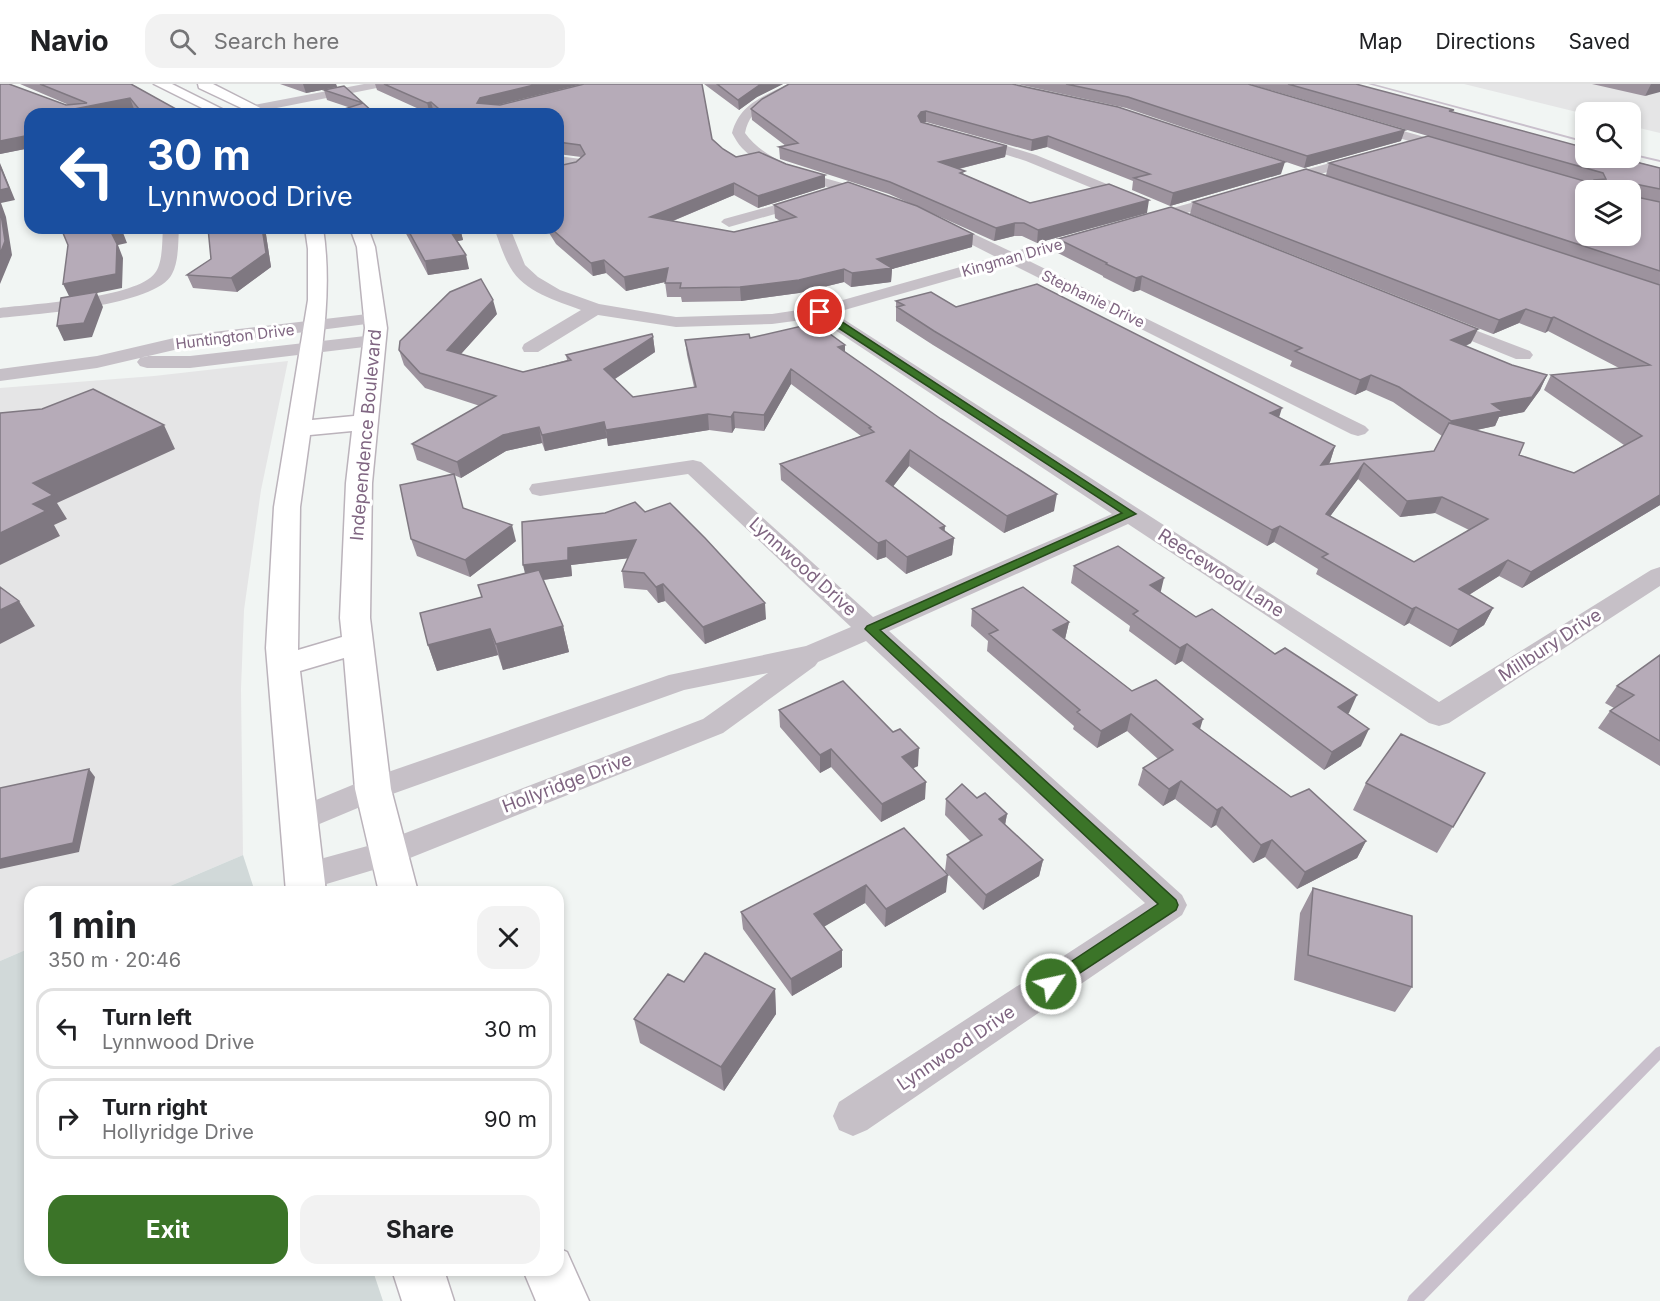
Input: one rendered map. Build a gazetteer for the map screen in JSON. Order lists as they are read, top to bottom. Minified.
{"streets":{"main road":["Independence Boulevard"],"street":["Kingman Drive","Stephanie Drive","Huntington Drive","Lynnwood Drive","Reecewood Lane","Millbury Drive","Hollyridge Drive"]},"crossings":[["Kingman Drive","Stephanie Drive"],["Kingman Drive","Reecewood Lane"],["Huntington Drive","Independence Boulevard"],["Independence Boulevard","Hollyridge Drive"],["Lynnwood Drive","Hollyridge Drive"],["Reecewood Lane","Millbury Drive"],["Reecewood Lane","Hollyridge Drive"]],"page":{"header":"Navio","search":"Search here","nav":["Map","Directions","Saved"],"turn":["30 m","Lynnwood Drive"],"heading":["1 min","350 m · 20:46"],"list":[{"name":"Turn left","note":"Lynnwood Drive","value":"30 m"},{"name":"Turn right","note":"Hollyridge Drive","value":"90 m"}],"buttons":["Exit","Share"]}}
